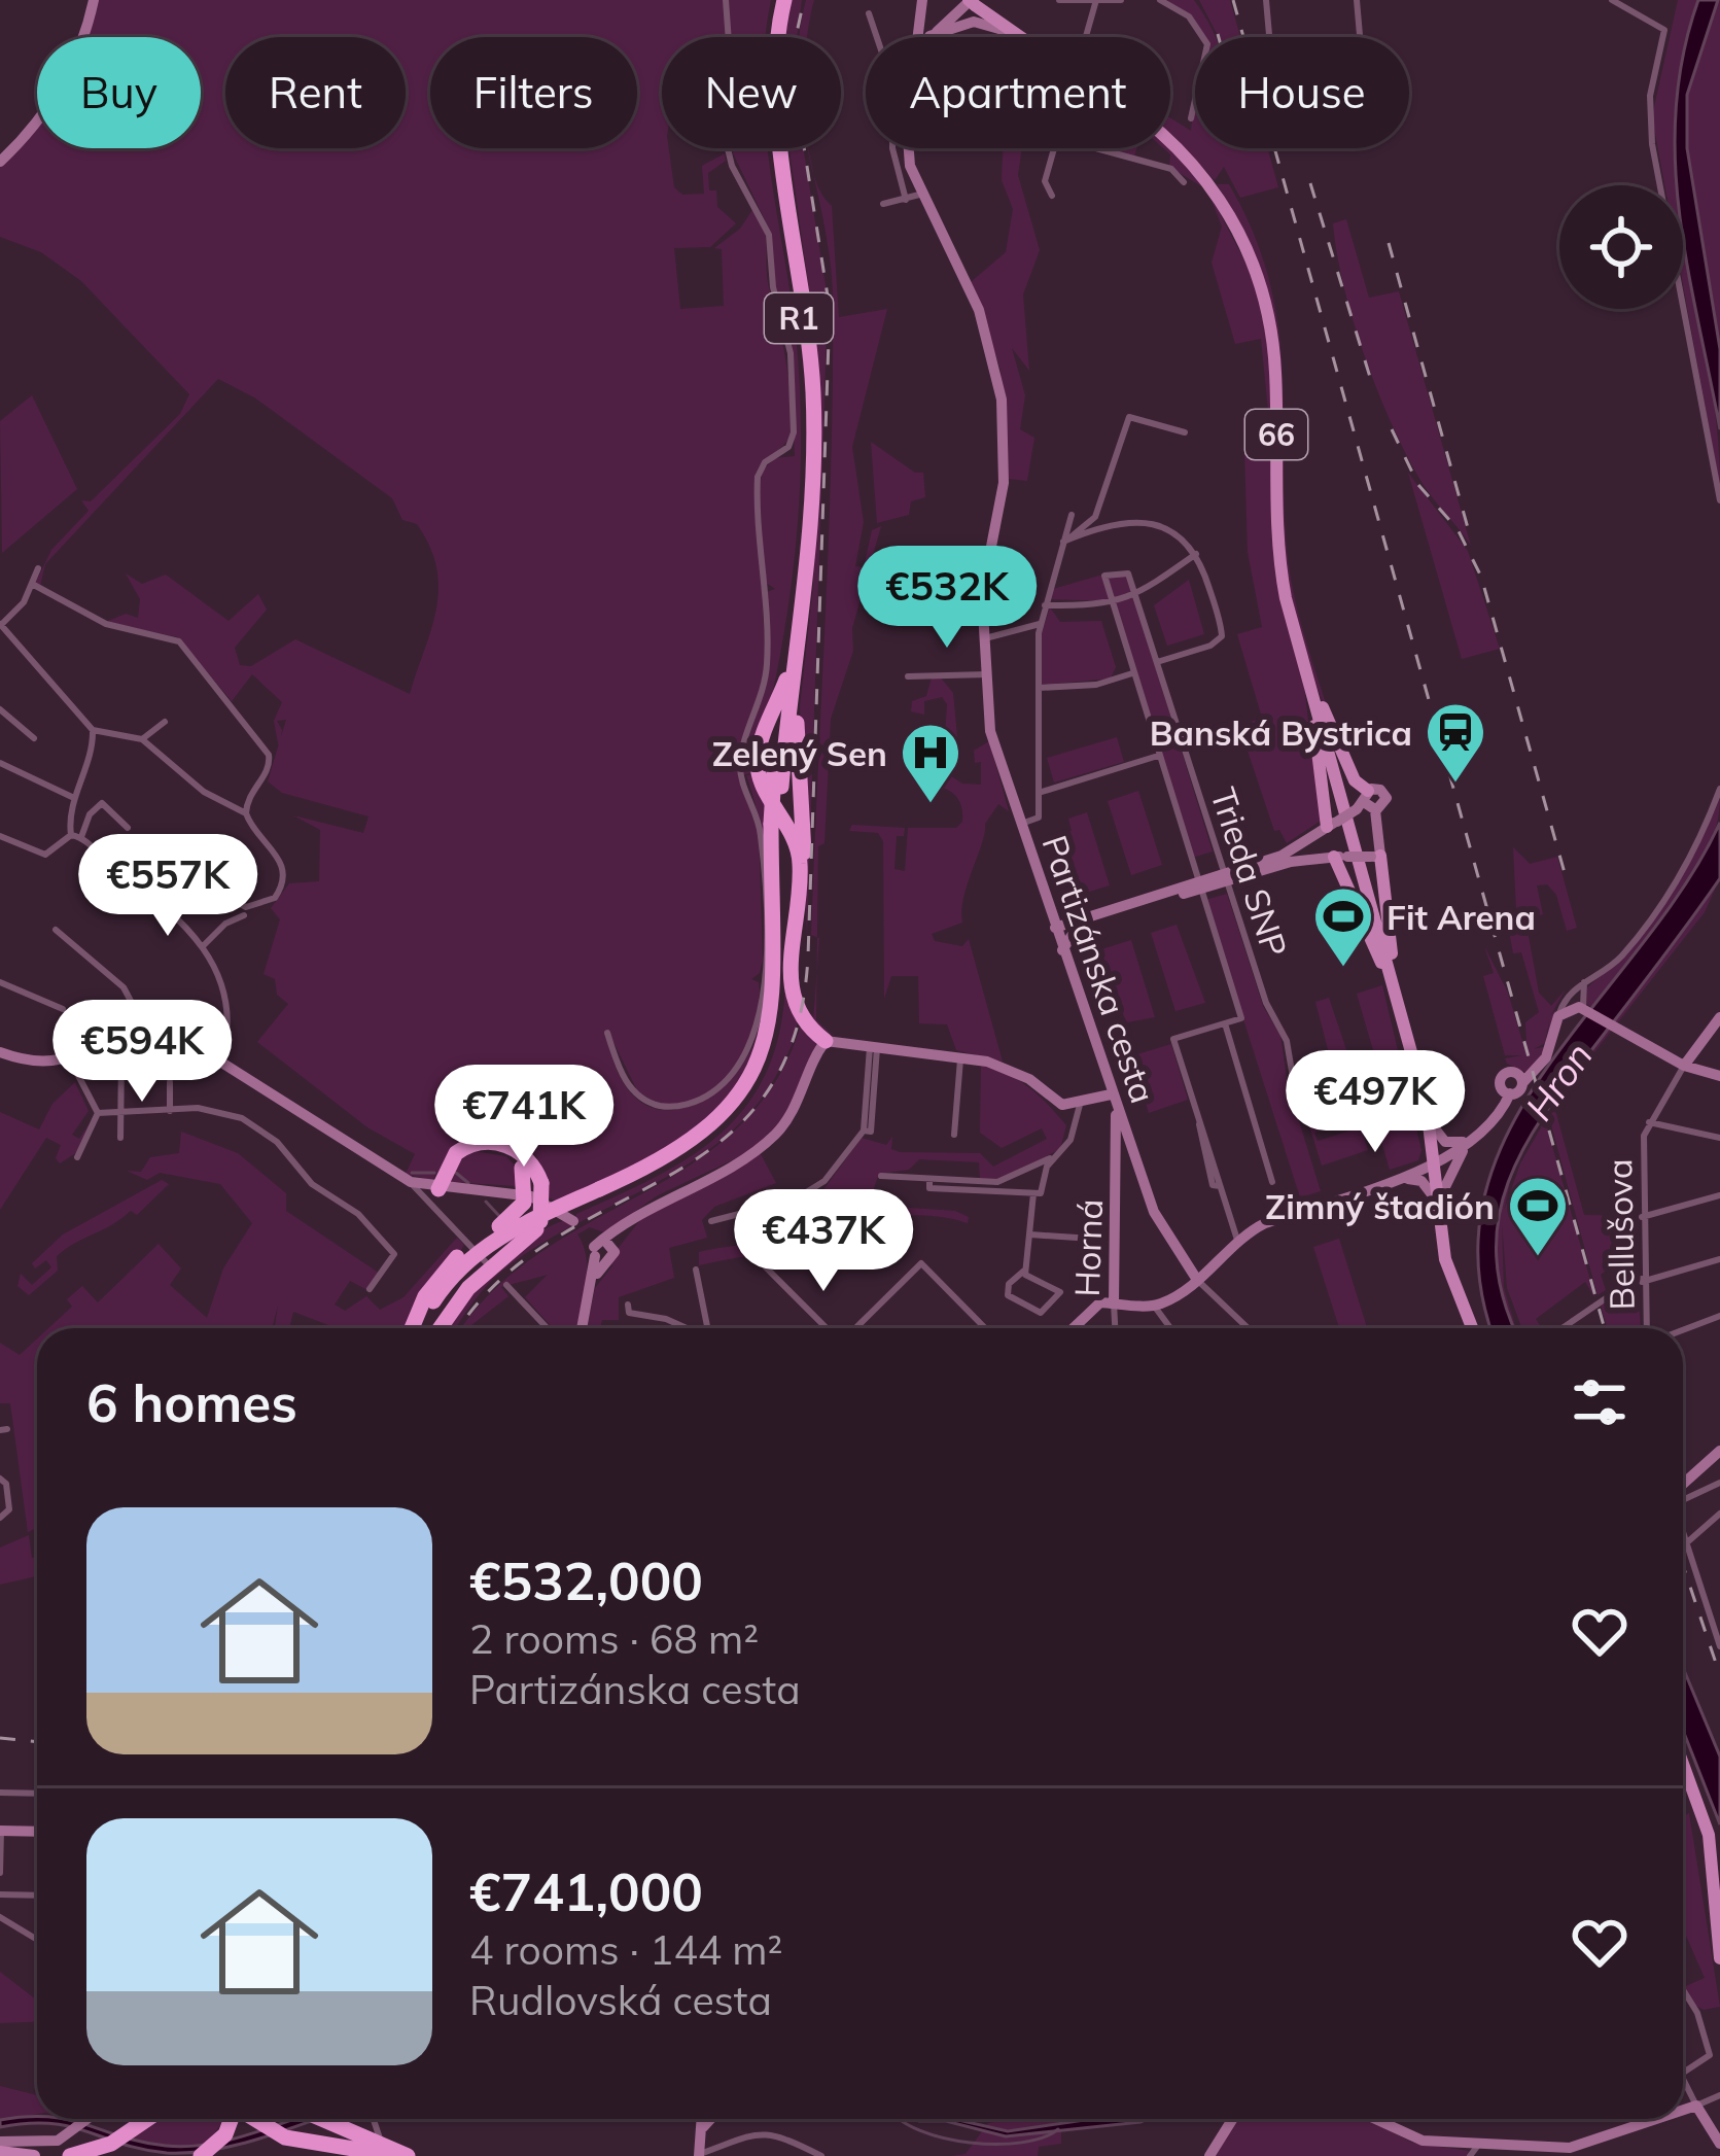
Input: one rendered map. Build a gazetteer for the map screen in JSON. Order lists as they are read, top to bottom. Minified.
{"streets":{"highway":["R1"],"main road":["66"],"street":["Trieda SNP","Partizánska cesta","Bellušova","Horná"]},"crossings":[["66","Partizánska cesta"],["Trieda SNP","Partizánska cesta"],["Partizánska cesta","Horná"]],"water":["Hron"],"places":{"station":["Banská Bystrica"],"hospital":["Zelený Sen"],"sports":["Fit Arena","Zimný štadión"]},"page":{"chip":["Buy","Rent","Filters","New","Apartment","House"],"price":["€532K","€557K","€594K","€497K","€741K","€437K"],"heading":"6 homes","list":[{"name":"€532,000","note":"2 rooms · 68 m² · Partizánska cesta"},{"name":"€741,000","note":"4 rooms · 144 m² · Rudlovská cesta"}]}}
